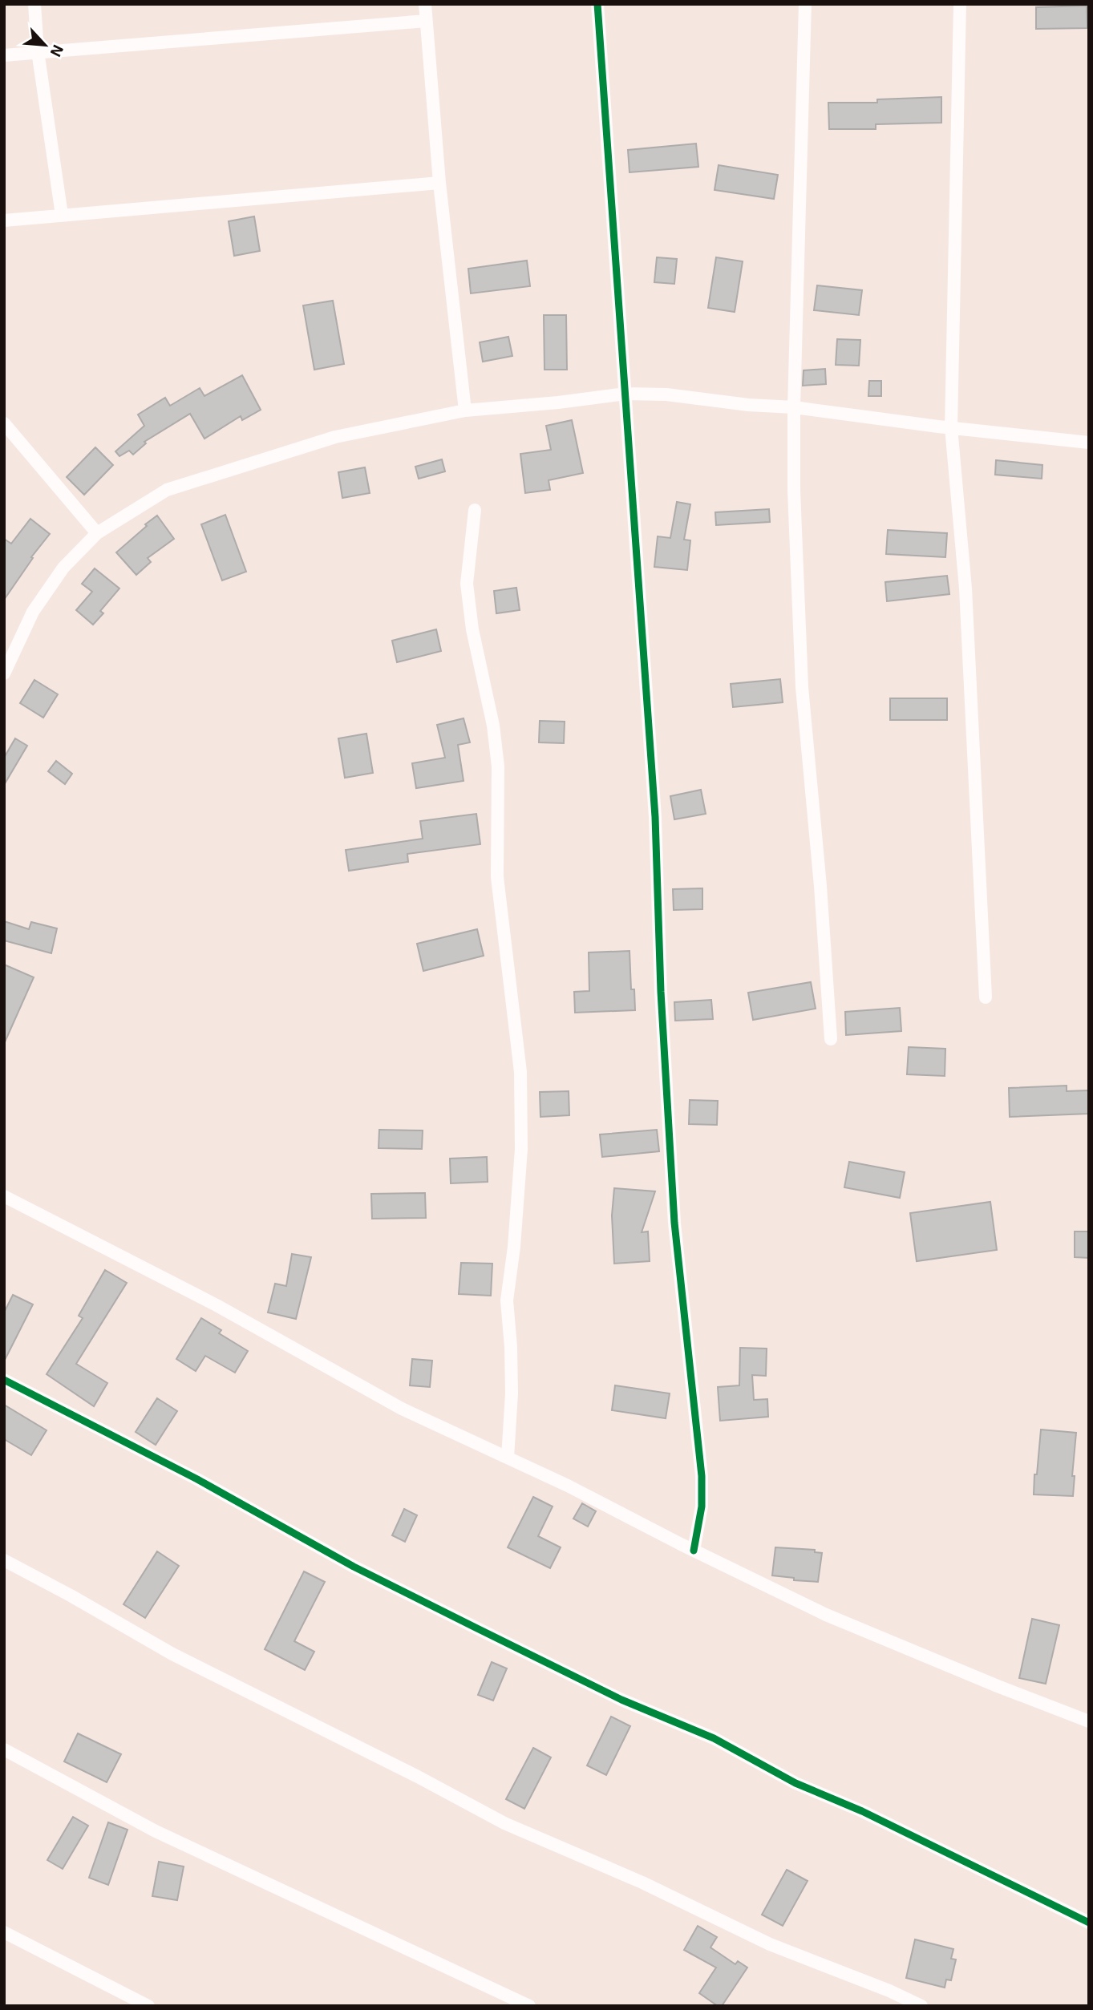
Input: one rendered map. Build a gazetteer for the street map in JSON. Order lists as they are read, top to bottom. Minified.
{"north":"bottom right"}
